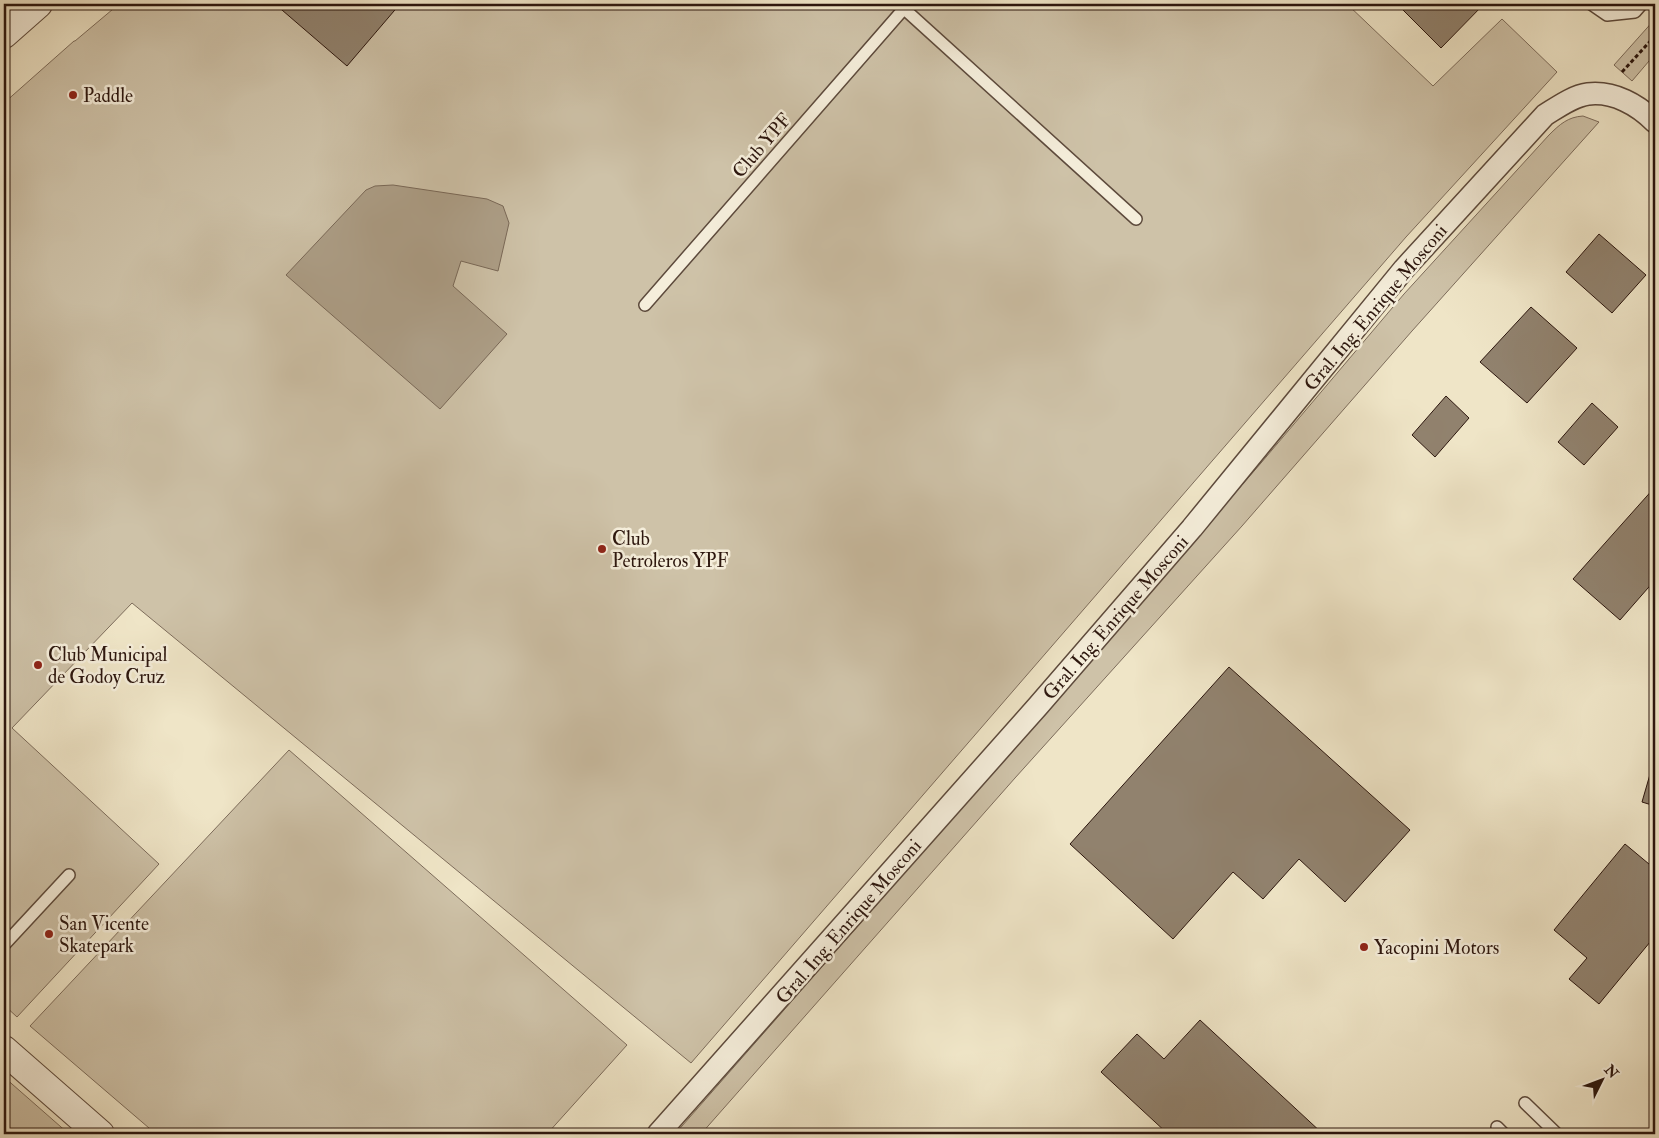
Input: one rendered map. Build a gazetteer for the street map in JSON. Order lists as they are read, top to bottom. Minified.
{"streets":{"street":["Gral. Ing. Enrique Mosconi"],"lane":["Club YPF"]},"places":["Paddle","Club Petroleros YPF","Club Municipal de Godoy Cruz","San Vicente Skatepark","Yacopini Motors"],"north":"top right"}
